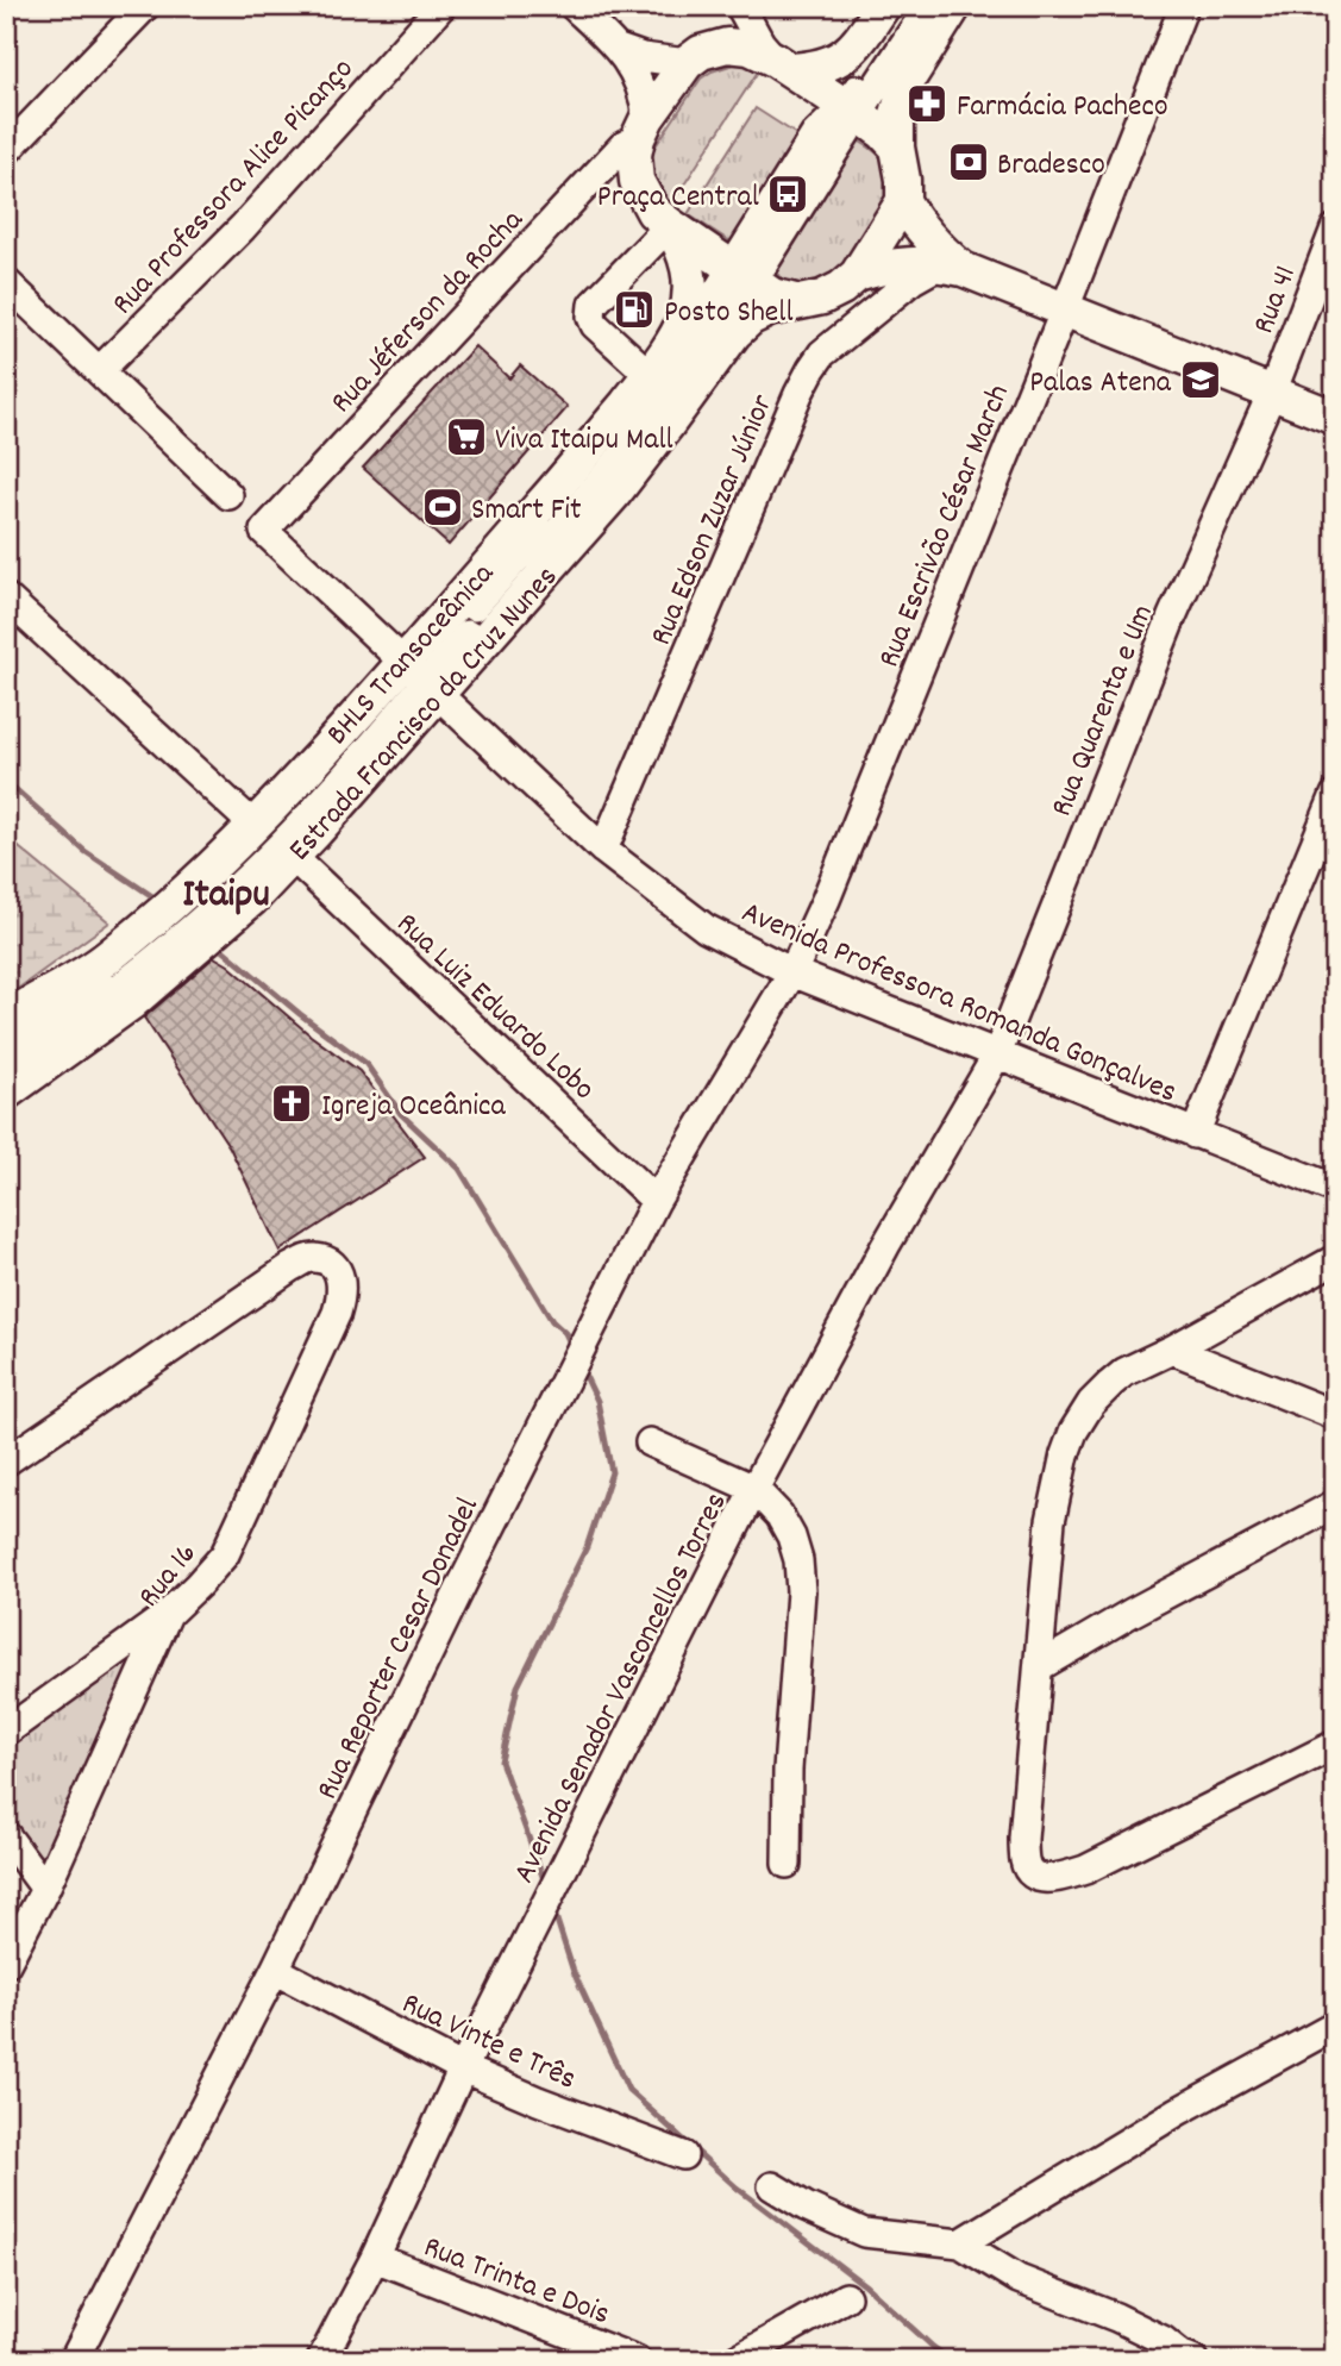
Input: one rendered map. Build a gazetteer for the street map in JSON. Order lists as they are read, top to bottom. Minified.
{"streets":{"main road":["Estrada Francisco da Cruz Nunes"],"street":["Rua Professora Alice Picanço","Rua 41","Rua Jéferson da Rocha","Rua Edson Zuzar Júnior","Rua Escrivão César March","BHLS Transoceânica","Rua Quarenta e Um","Avenida Professora Romanda Gonçalves","Rua Luiz Eduardo Lobo","Rua 16","Rua Reporter Cesar Donadel","Avenida Senador Vasconcellos Torres","Rua Vinte e Três","Rua Trinta e Dois"]},"crossings":[["Rua 41","Rua Quarenta e Um"],["Rua Jéferson da Rocha","BHLS Transoceânica"],["Rua Jéferson da Rocha","Estrada Francisco da Cruz Nunes"],["Rua Jéferson da Rocha","Avenida Professora Romanda Gonçalves"],["Rua Edson Zuzar Júnior","Avenida Professora Romanda Gonçalves"],["Rua Escrivão César March","Avenida Professora Romanda Gonçalves"],["Rua Escrivão César March","Rua Reporter Cesar Donadel"],["BHLS Transoceânica","Estrada Francisco da Cruz Nunes"],["BHLS Transoceânica","Avenida Professora Romanda Gonçalves"],["Rua Quarenta e Um","Avenida Professora Romanda Gonçalves"],["Rua Quarenta e Um","Avenida Senador Vasconcellos Torres"],["Estrada Francisco da Cruz Nunes","Avenida Professora Romanda Gonçalves"],["Estrada Francisco da Cruz Nunes","Rua Luiz Eduardo Lobo"],["Avenida Professora Romanda Gonçalves","Rua Reporter Cesar Donadel"],["Avenida Professora Romanda Gonçalves","Avenida Senador Vasconcellos Torres"],["Rua Luiz Eduardo Lobo","Rua Reporter Cesar Donadel"],["Rua Reporter Cesar Donadel","Rua Vinte e Três"],["Avenida Senador Vasconcellos Torres","Rua Vinte e Três"],["Avenida Senador Vasconcellos Torres","Rua Trinta e Dois"]],"districts":["Itaipu"],"places":{"pharmacy":["Farmácia Pacheco"],"bank":["Bradesco"],"bus stop":["Praça Central"],"fuel station":["Posto Shell"],"school or university":["Palas Atena"],"supermarket":["Viva Itaipu Mall"],"sports":["Smart Fit"],"church":["Igreja Oceânica"]}}
